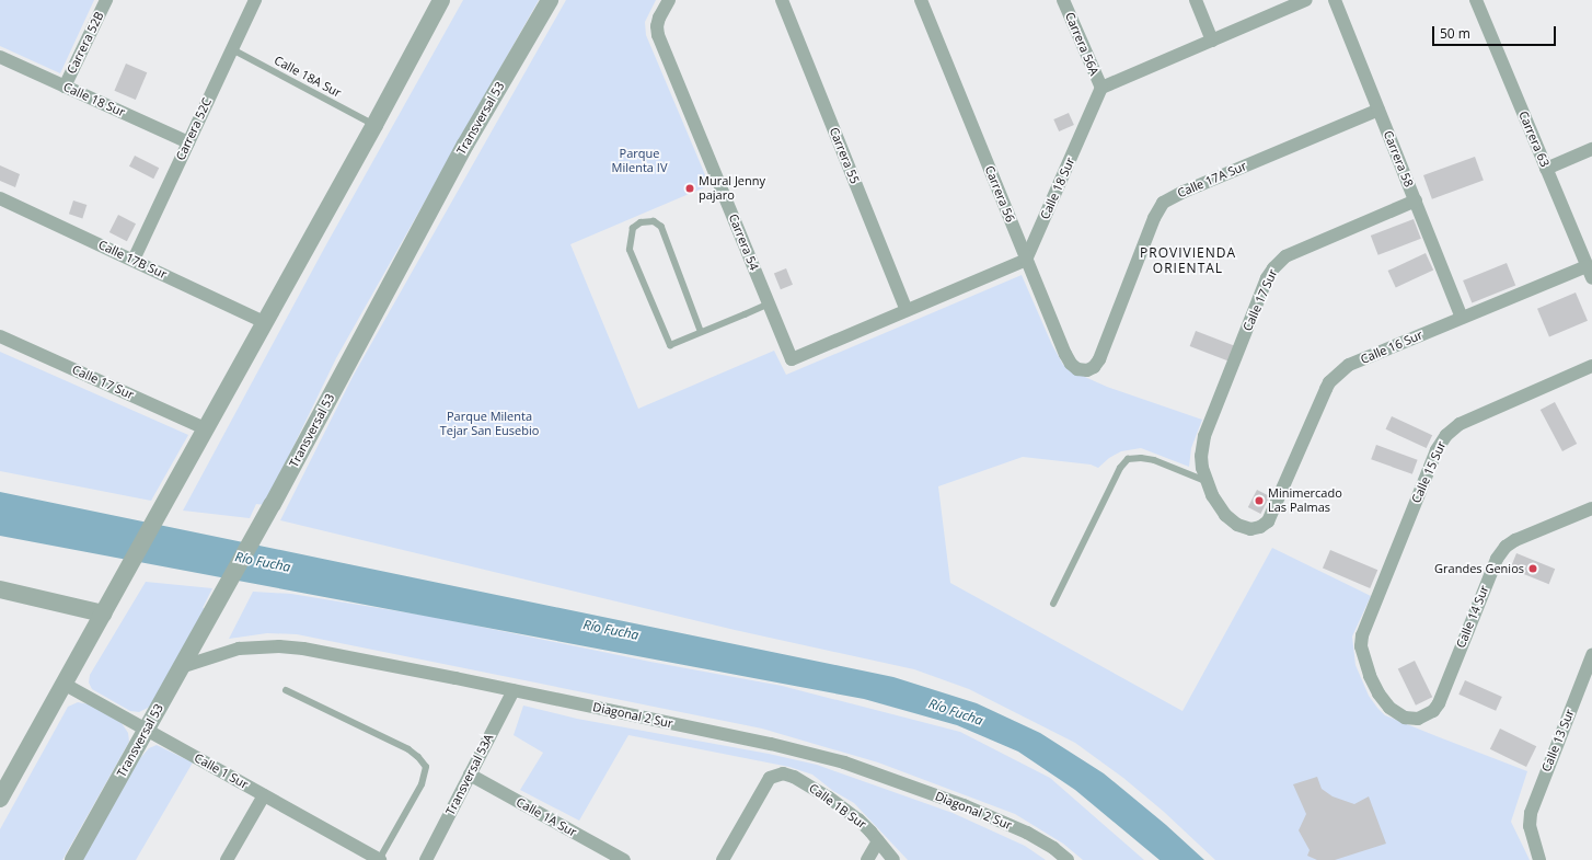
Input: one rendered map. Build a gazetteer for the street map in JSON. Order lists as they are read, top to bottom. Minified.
{"streets":{"street":["Carrera 52B","Carrera 56A","Calle 18 Sur","Transversal 53","Carrera 52C","Carrera 63","Carrera 55","Carrera 58","Calle 17A Sur","Carrera 56","Carrera 54","Calle 17B Sur","Calle 17 Sur","Calle 16 Sur","Calle 15 Sur","Calle 14 Sur","Diagonal 2 Sur","Calle 13 Sur","Calle 1 Sur","Transversal 53A","Calle 1B Sur","Calle 1A Sur"],"lane":["Calle 18A Sur"]},"crossings":[["Carrera 52B","Calle 18 Sur"],["Carrera 56A","Calle 18 Sur"],["Calle 18A Sur","Carrera 52C"],["Calle 18 Sur","Carrera 52C"],["Calle 18 Sur","Carrera 56"],["Transversal 53","Diagonal 2 Sur"],["Transversal 53","Calle 1 Sur"],["Carrera 52C","Calle 17B Sur"],["Carrera 63","Calle 16 Sur"],["Carrera 55","Carrera 54"],["Carrera 58","Calle 17A Sur"],["Carrera 58","Calle 17 Sur"],["Carrera 58","Calle 16 Sur"],["Calle 17A Sur","Carrera 56"],["Calle 17 Sur","Calle 16 Sur"],["Calle 15 Sur","Calle 14 Sur"],["Diagonal 2 Sur","Transversal 53A"],["Transversal 53A","Calle 1A Sur"]],"districts":["PROVIVIENDA ORIENTAL"],"water":["Río Fucha"],"parks":["Parque Milenta IV","Parque Milenta Tejar San Eusebio"],"places":["Mural Jenny pajaro","Minimercado Las Palmas","Grandes Genios"],"scale_bar":"50 m"}
